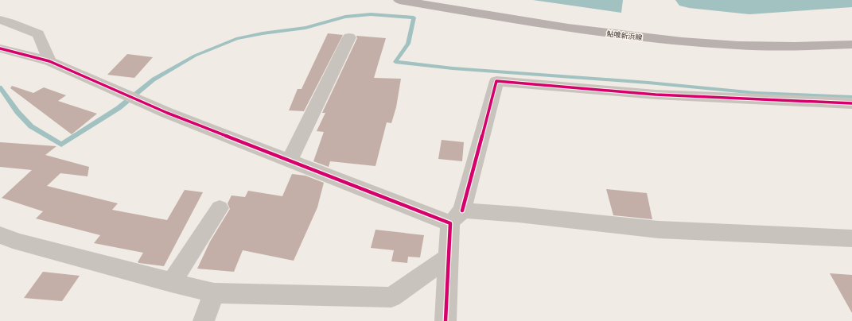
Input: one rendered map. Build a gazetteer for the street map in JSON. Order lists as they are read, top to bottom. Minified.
{"streets":{"main road":["鮎喰新浜線"]}}
